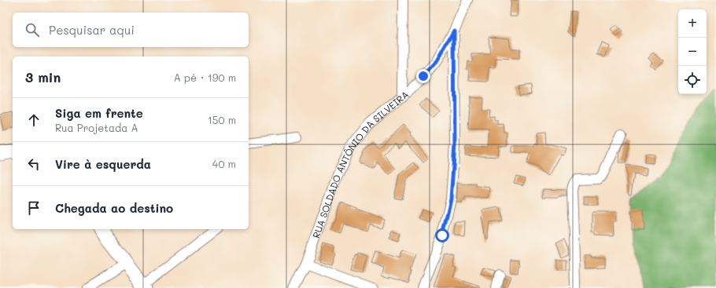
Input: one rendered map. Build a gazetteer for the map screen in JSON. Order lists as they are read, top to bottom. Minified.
{"streets":{"street":["RUA SOLDADO ANTÔNIO DA SILVEIRA"]},"page":{"map_buttons":["+","−"],"search":"Pesquisar aqui","heading":["3 min","A pé · 190 m"],"list":[["Siga em frente","Rua Projetada A","150 m"],["Vire à esquerda","40 m"],"Chegada ao destino"]}}
